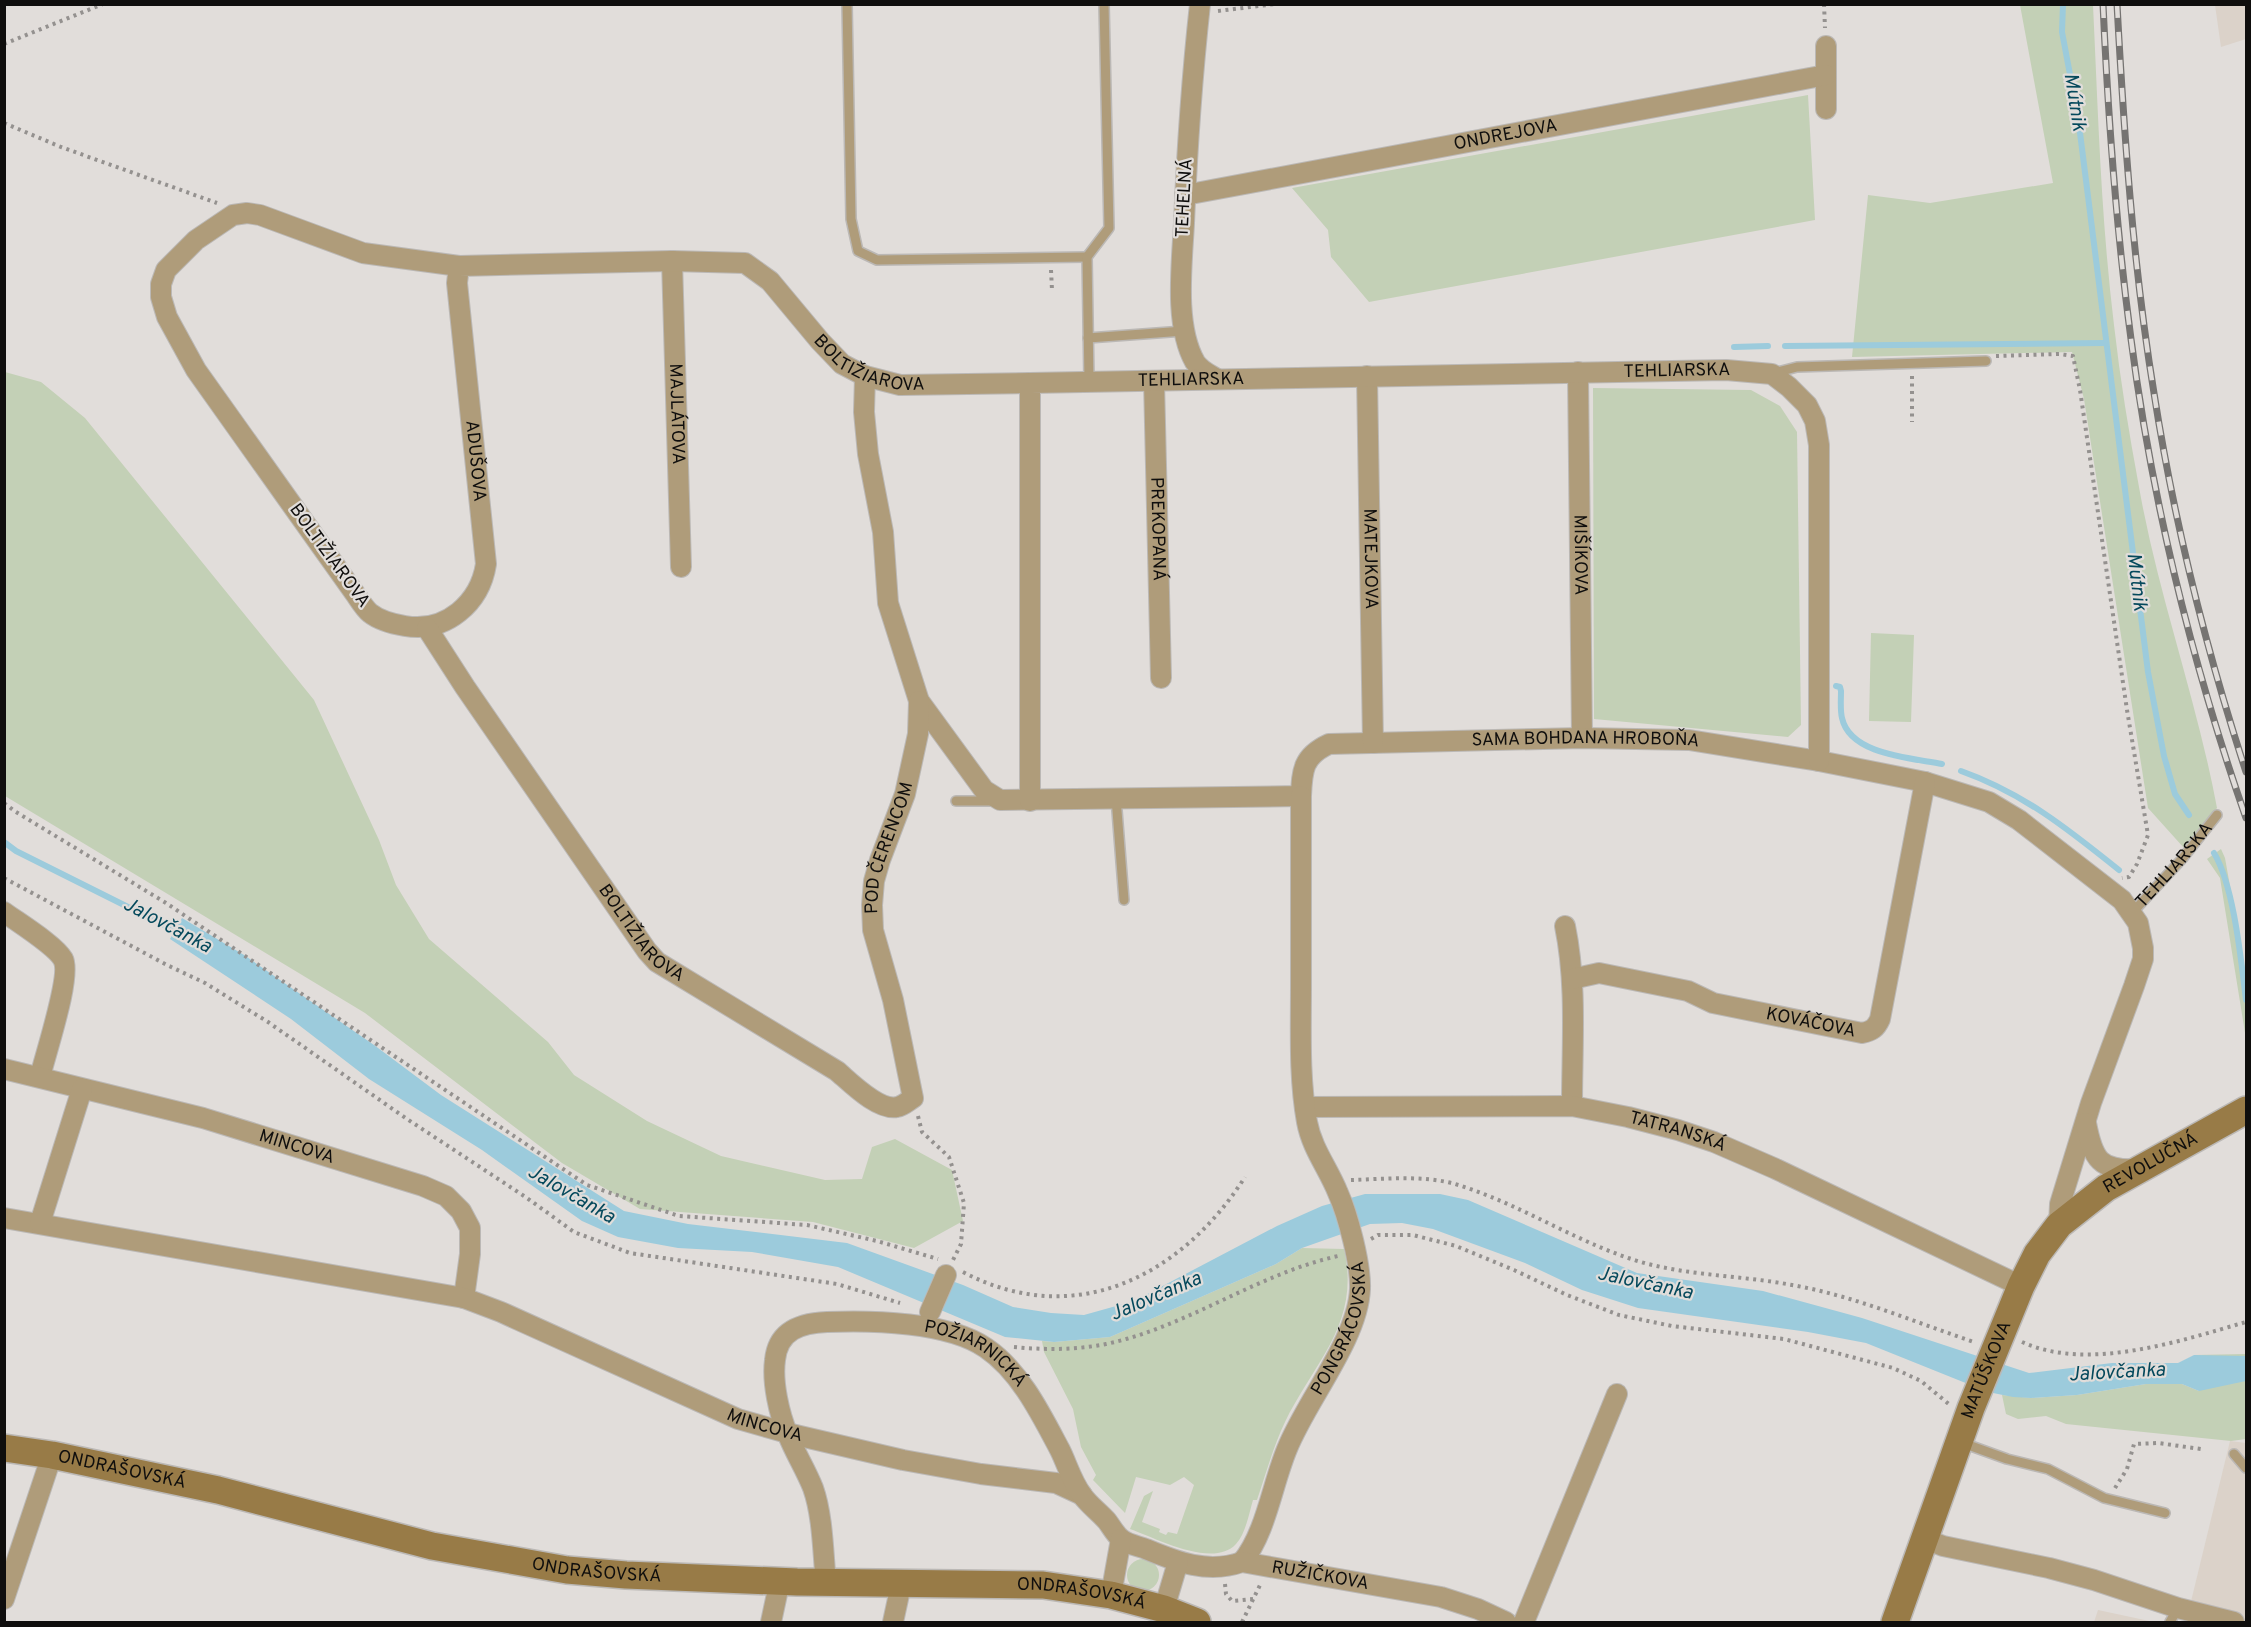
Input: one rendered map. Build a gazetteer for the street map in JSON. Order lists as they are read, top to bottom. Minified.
{"streets":{"street":["ONDREJOVA","TEHELNÁ","BOLTIŽIAROVA","TEHLIARSKA","MAJLÁTOVA","ADUŠOVA","PREKOPANÁ","MIŠÍKOVA","MATEJKOVA","SAMA BOHDANA HROBOŇA","POD ČERENCOM","KOVÁČOVA","TATRANSKÁ","MINCOVA","REVOLUČNÁ","PONGRÁCOVSKÁ","POŽIARNICKÁ","MATÚŠKOVA","ONDRAŠOVSKÁ","RUŽIČKOVA"]},"crossings":[["ONDREJOVA","TEHELNÁ"],["TEHELNÁ","TEHLIARSKA"],["BOLTIŽIAROVA","TEHLIARSKA"],["BOLTIŽIAROVA","MAJLÁTOVA"],["BOLTIŽIAROVA","ADUŠOVA"],["BOLTIŽIAROVA","POD ČERENCOM"],["TEHLIARSKA","PREKOPANÁ"],["TEHLIARSKA","MIŠÍKOVA"],["TEHLIARSKA","MATEJKOVA"],["TEHLIARSKA","SAMA BOHDANA HROBOŇA"],["MIŠÍKOVA","SAMA BOHDANA HROBOŇA"],["MATEJKOVA","SAMA BOHDANA HROBOŇA"],["SAMA BOHDANA HROBOŇA","KOVÁČOVA"],["SAMA BOHDANA HROBOŇA","PONGRÁCOVSKÁ"],["TATRANSKÁ","PONGRÁCOVSKÁ"],["TATRANSKÁ","MATÚŠKOVA"],["MINCOVA","POŽIARNICKÁ"],["REVOLUČNÁ","MATÚŠKOVA"],["PONGRÁCOVSKÁ","RUŽIČKOVA"],["POŽIARNICKÁ","ONDRAŠOVSKÁ"],["POŽIARNICKÁ","RUŽIČKOVA"]],"water":["Mútnik","Jalovčanka"]}
